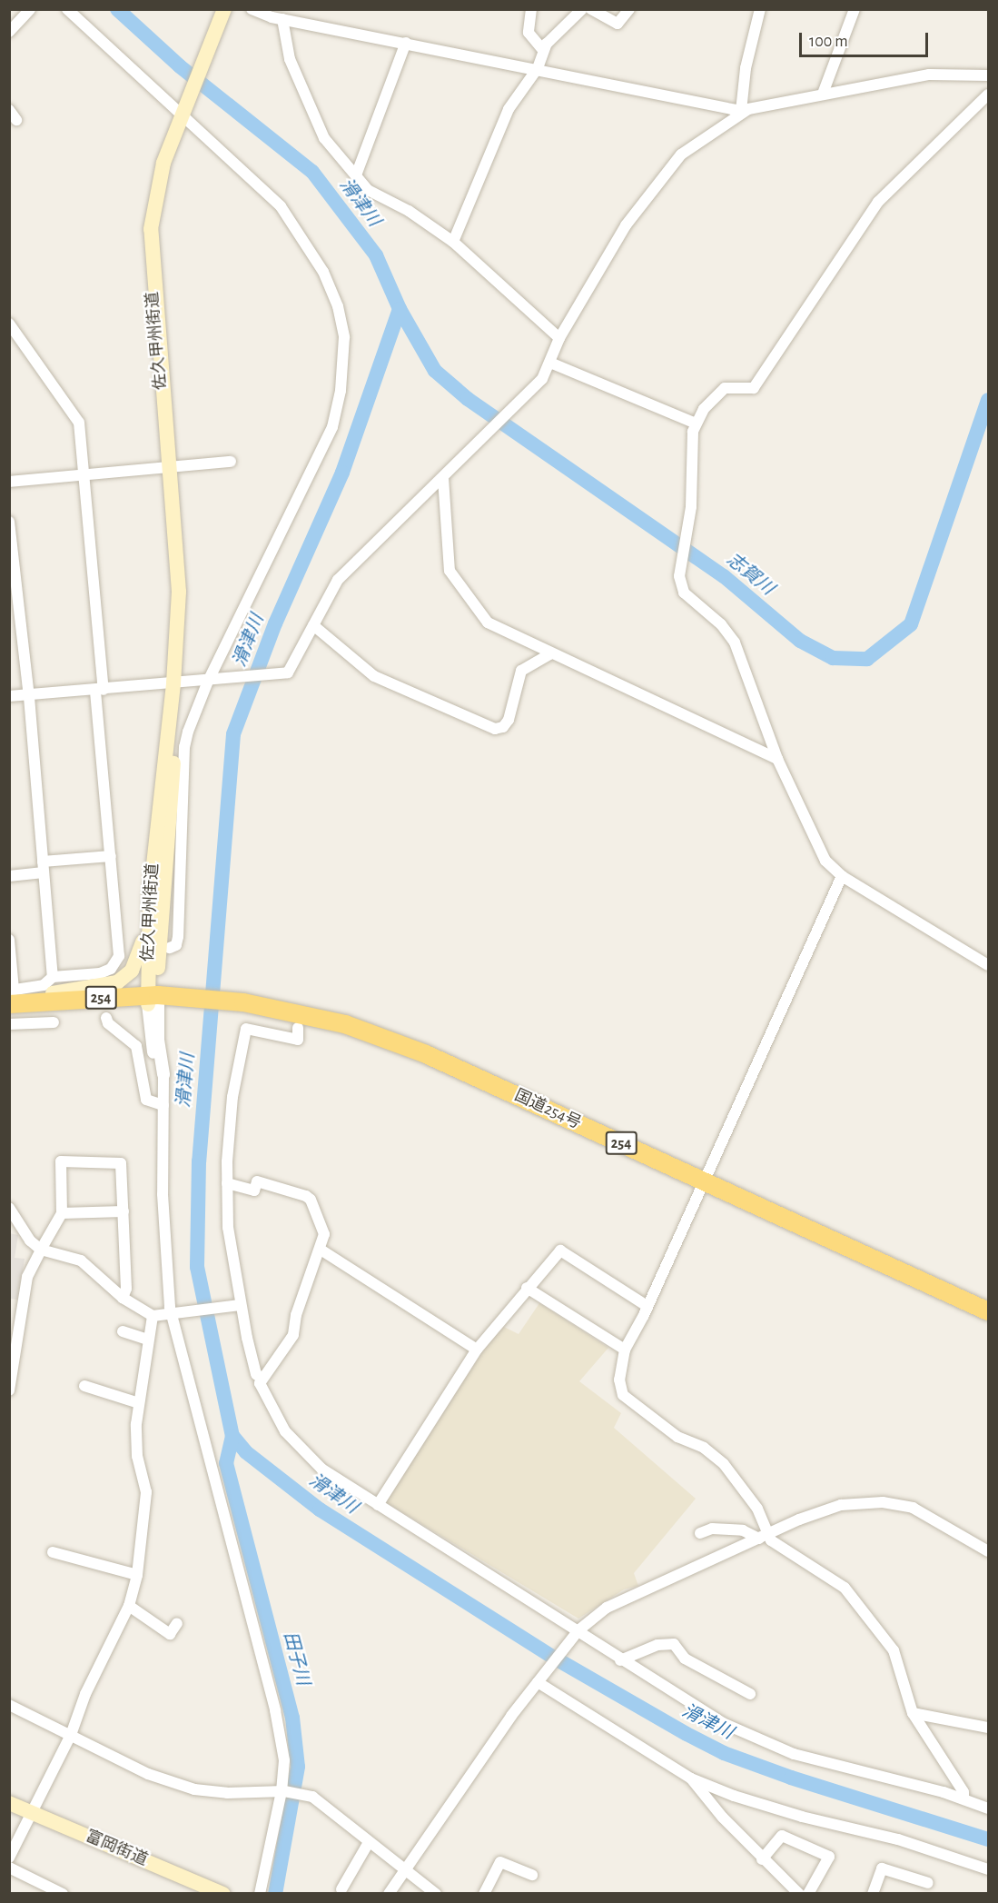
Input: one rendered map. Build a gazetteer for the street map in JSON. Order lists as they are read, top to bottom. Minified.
{"streets":{"highway":["254","国道254号"],"main road":["佐久甲州街道","富岡街道"]},"crossings":[["佐久甲州街道","254"],["佐久甲州街道","国道254号"],["254","国道254号"]],"water":["滑津川","志賀川","田子川"],"scale_bar":"100 m"}
